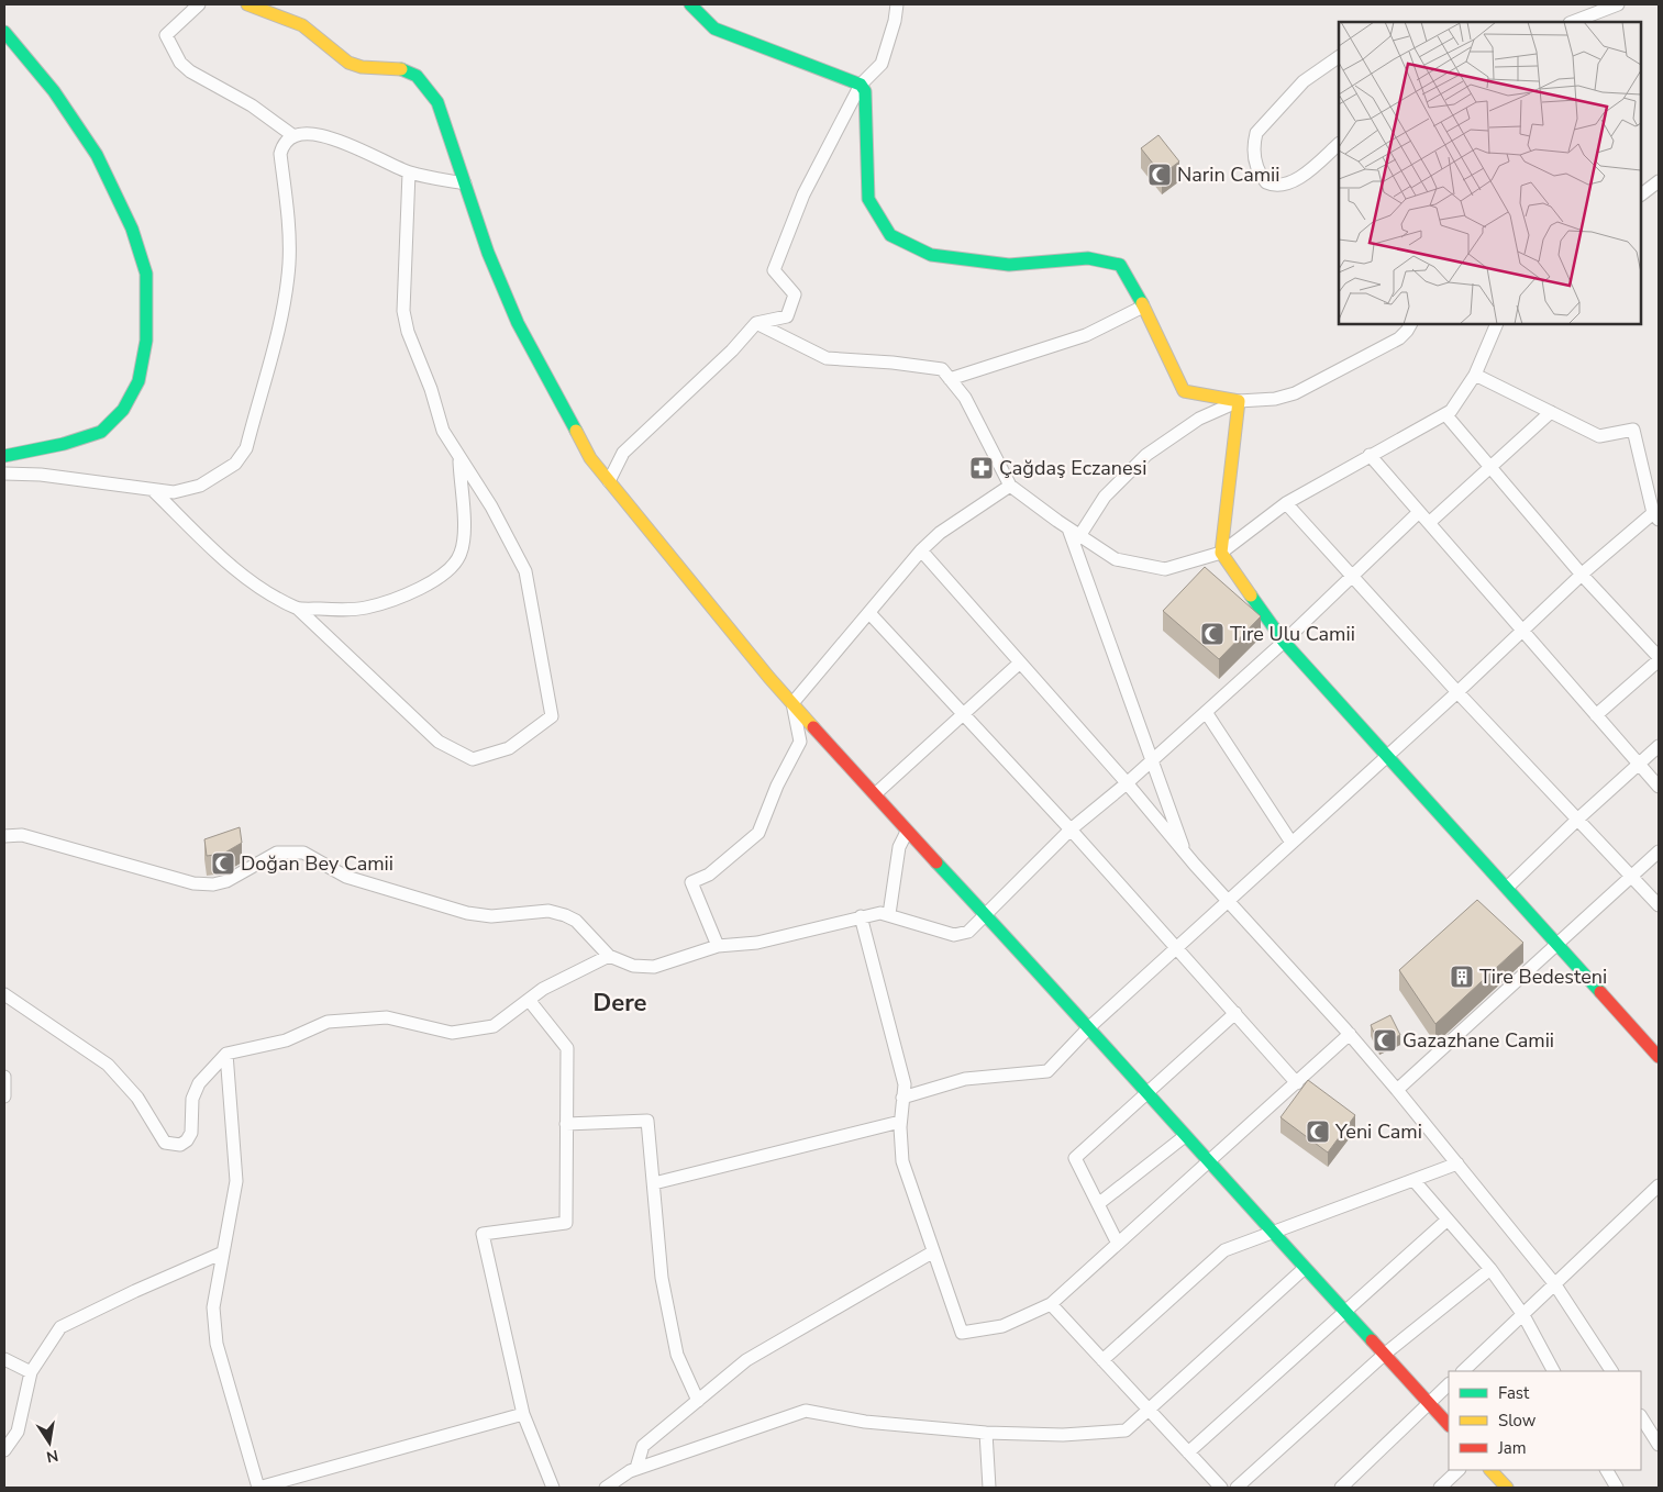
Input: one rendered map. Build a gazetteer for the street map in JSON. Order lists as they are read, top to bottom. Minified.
{"districts":["Dere"],"places":{"mosque":["Narin Camii","Tire Ulu Camii","Doğan Bey Camii","Gazazhane Camii","Yeni Cami"],"pharmacy":["Çağdaş Eczanesi"],"building":["Tire Bedesteni"]},"legend":["Fast","Slow","Jam"],"north":"bottom"}
